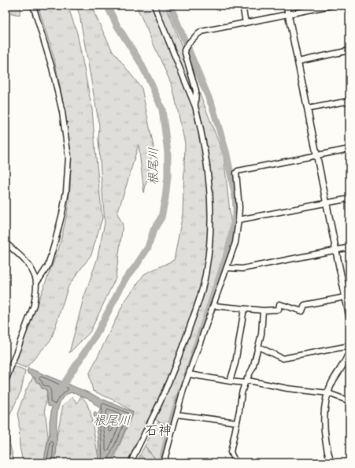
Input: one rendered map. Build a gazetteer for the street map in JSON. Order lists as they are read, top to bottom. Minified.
{"districts":["石神"],"water":["根尾川"]}
